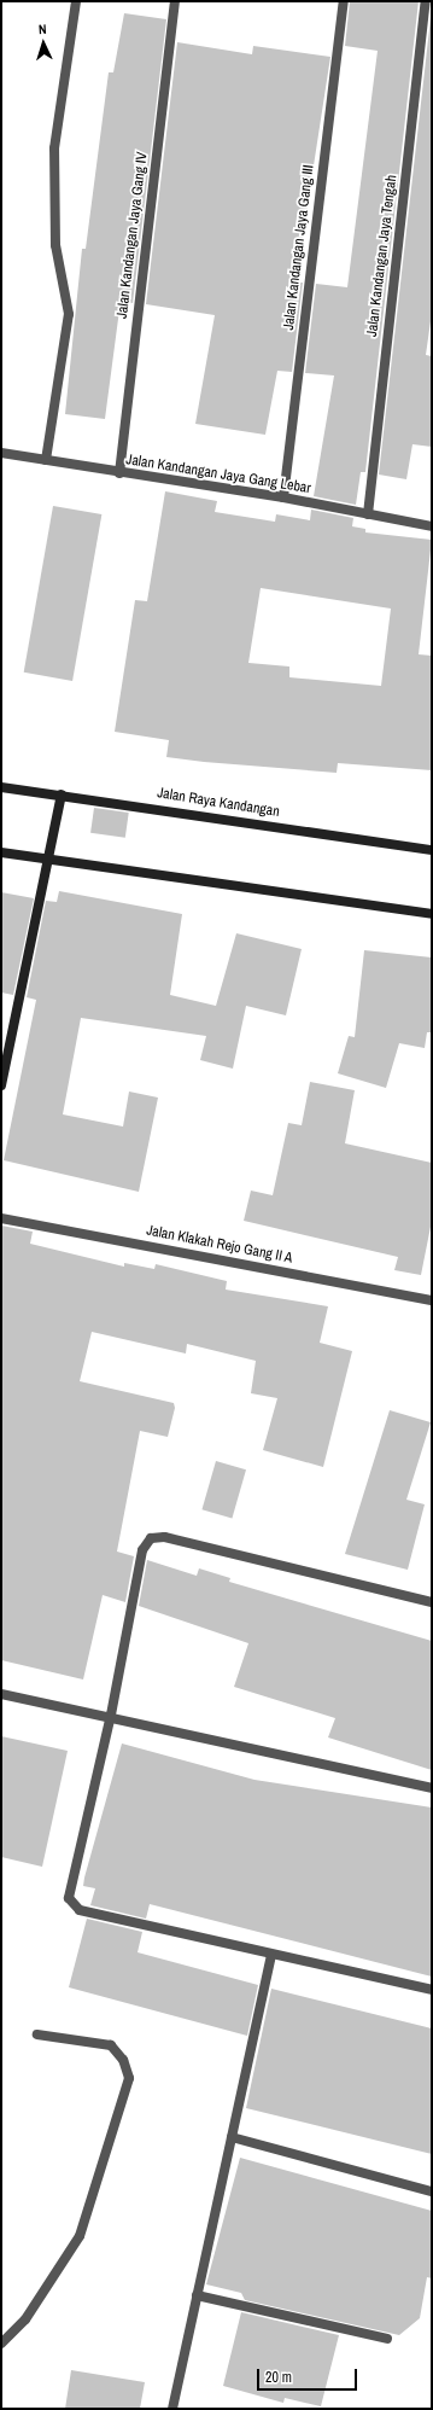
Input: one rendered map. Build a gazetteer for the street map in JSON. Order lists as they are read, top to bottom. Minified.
{"streets":{"main road":["Jalan Raya Kandangan"],"street":["Jalan Kandangan Jaya Gang IV","Jalan Kandangan Jaya Gang III","Jalan Kandangan Jaya Tengah","Jalan Kandangan Jaya Gang Lebar","Jalan Klakah Rejo Gang II A"]},"crossings":[["Jalan Kandangan Jaya Gang IV","Jalan Kandangan Jaya Gang Lebar"],["Jalan Kandangan Jaya Gang III","Jalan Kandangan Jaya Gang Lebar"],["Jalan Kandangan Jaya Tengah","Jalan Kandangan Jaya Gang Lebar"]],"scale_bar":"20 m","north":"top"}
